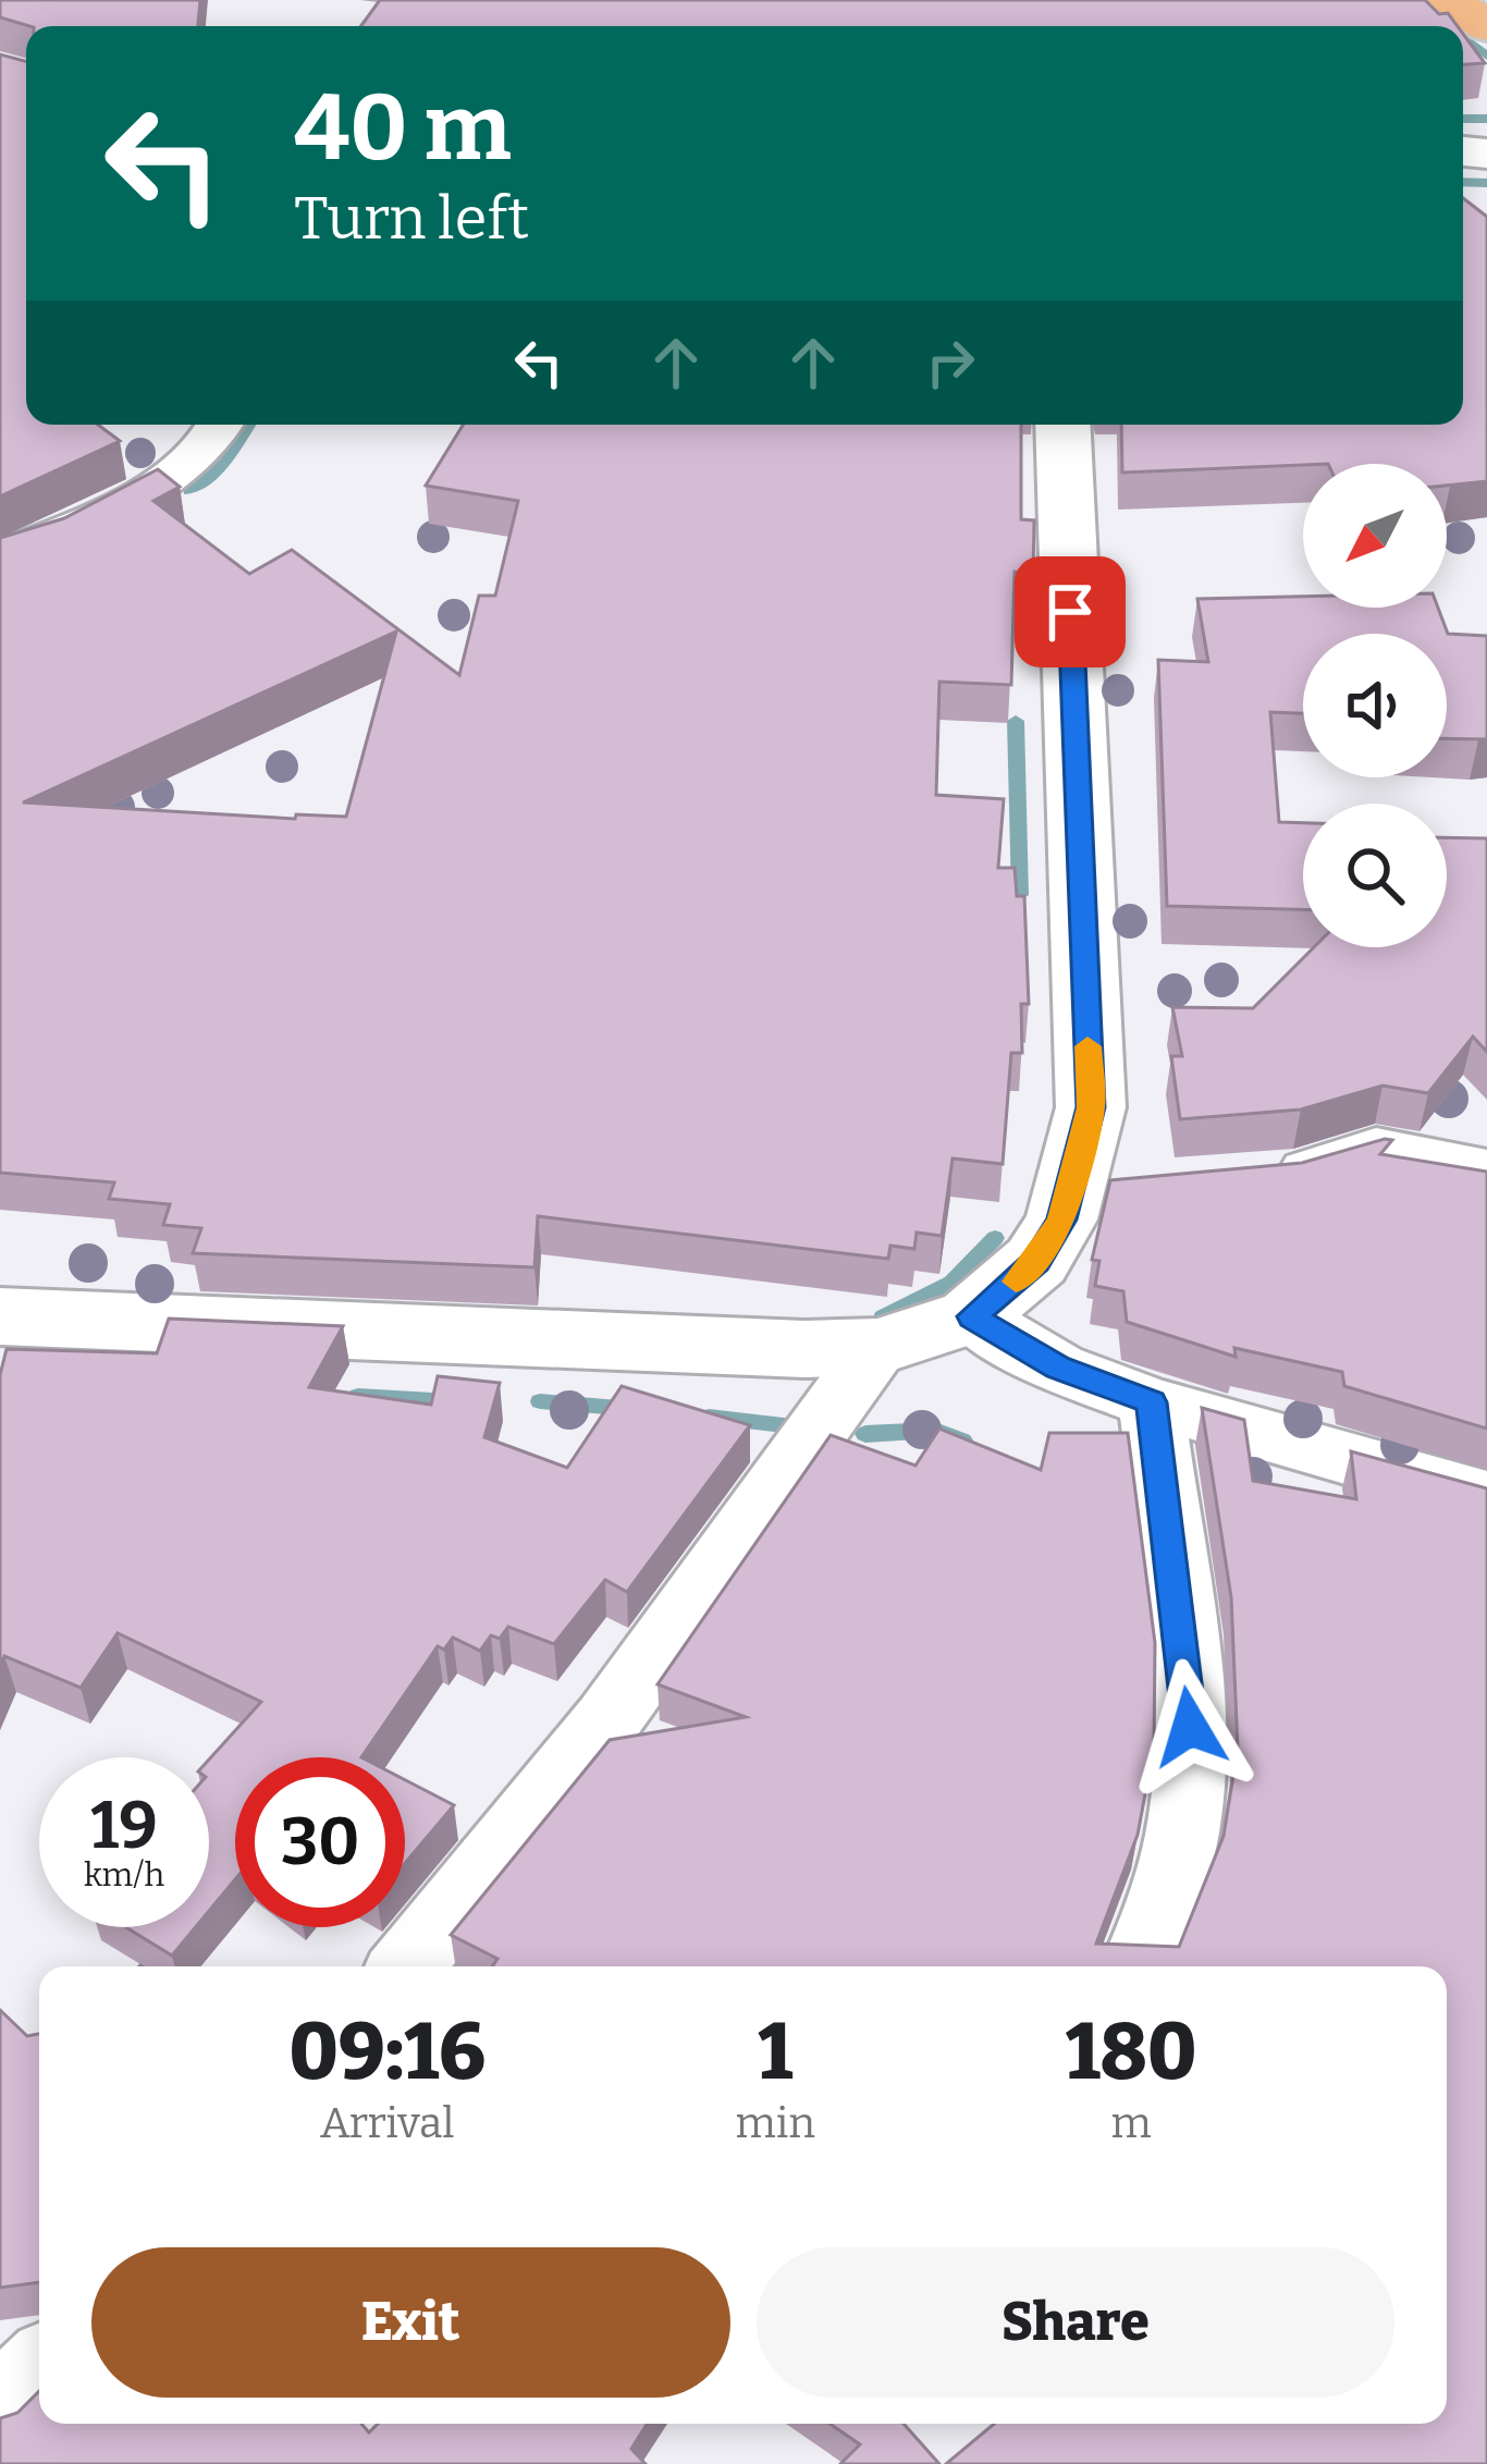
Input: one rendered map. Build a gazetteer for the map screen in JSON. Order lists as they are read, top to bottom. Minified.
{"north":"bottom left","page":{"turn":["40 m","Turn left"],"speed":"19 km/h","limit":"30","eta":["09:16","Arrival","1","min","180","m"],"buttons":["Exit","Share"]}}
